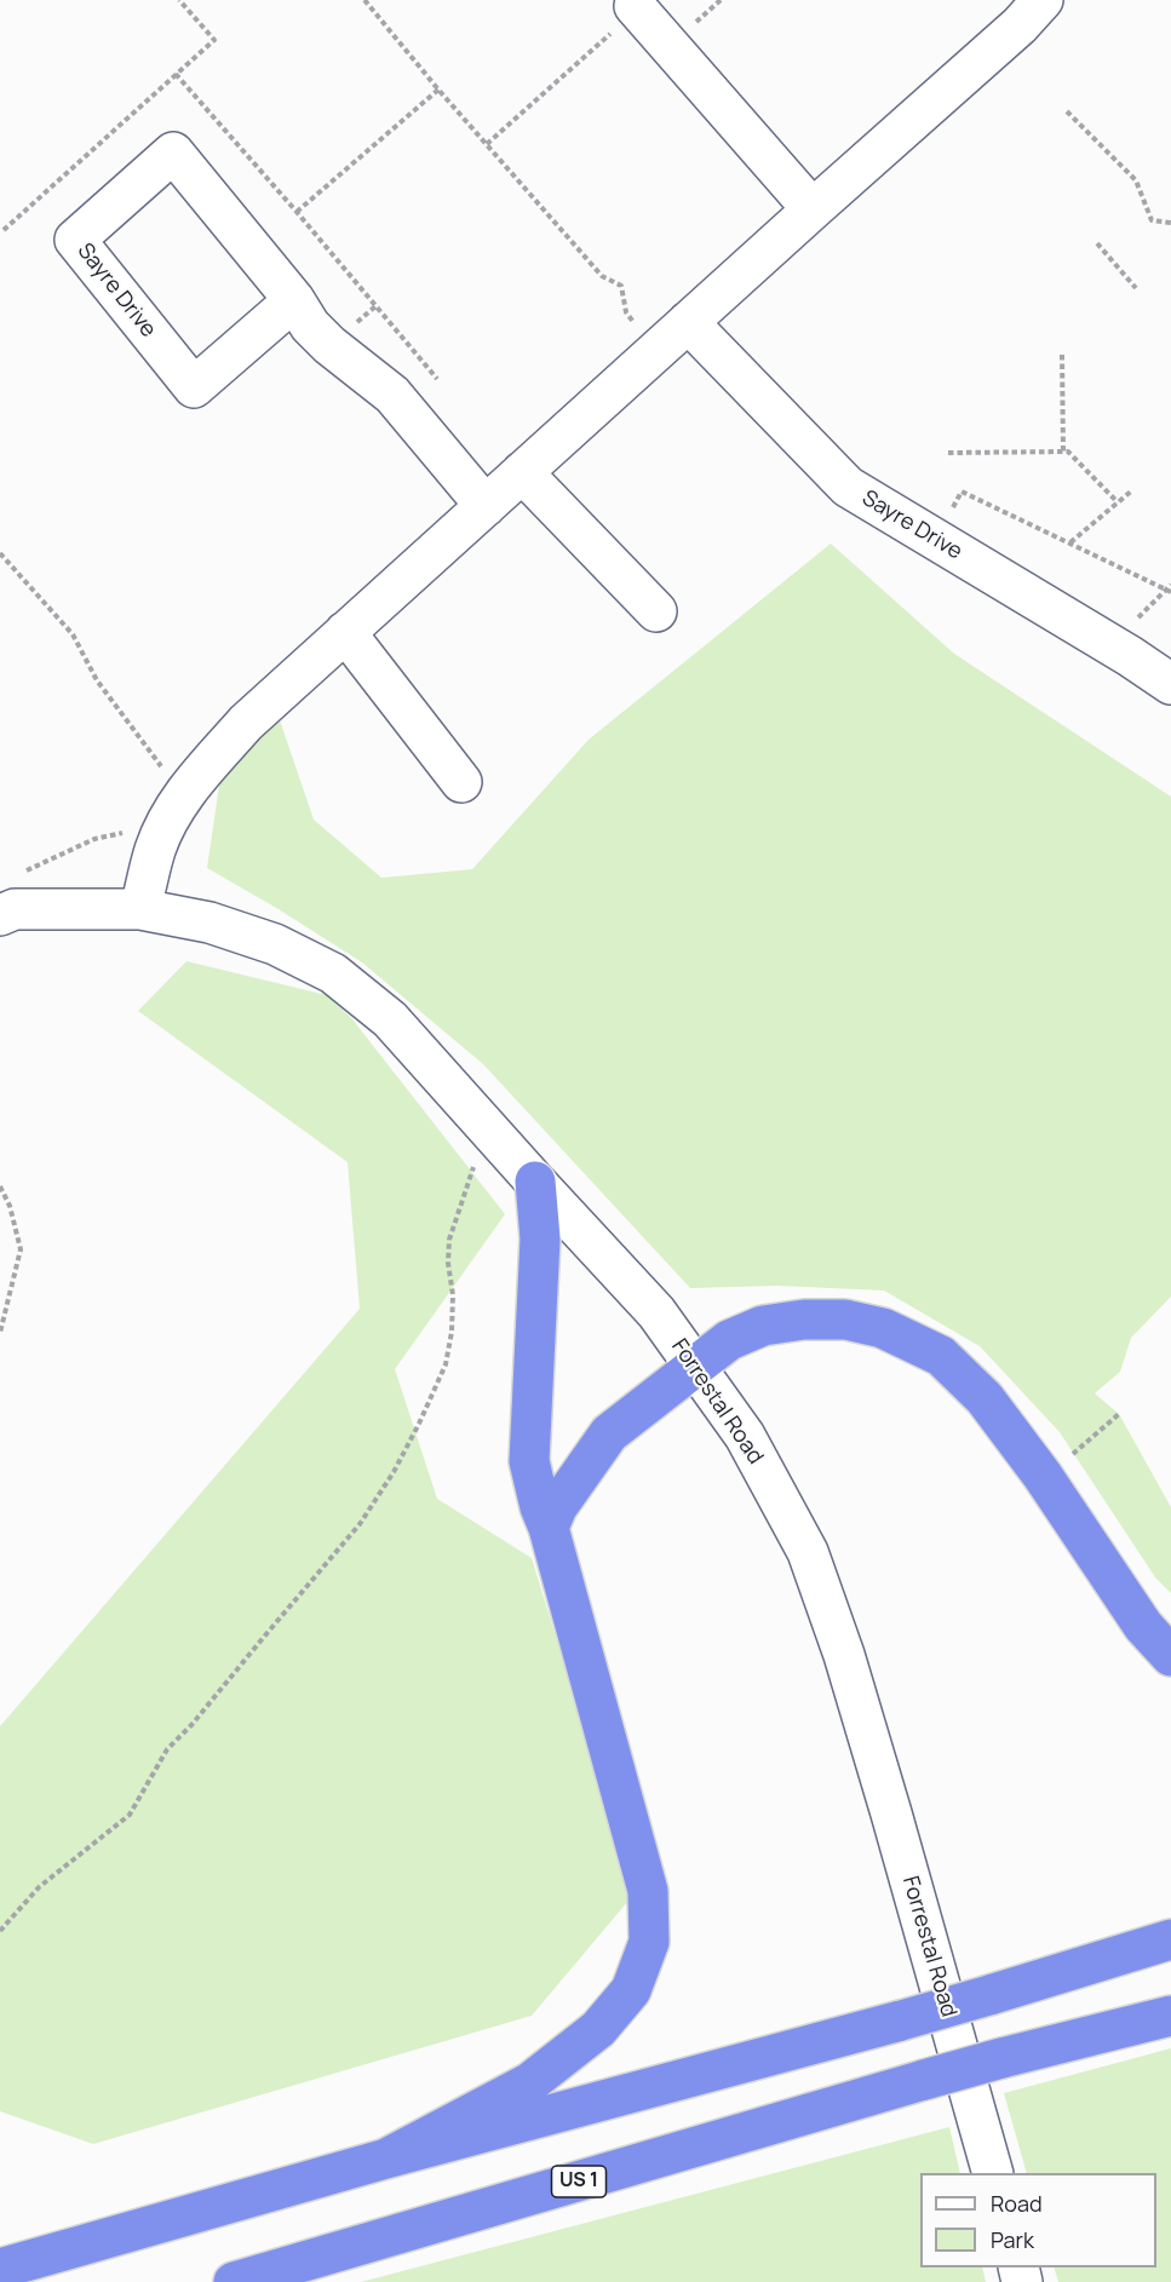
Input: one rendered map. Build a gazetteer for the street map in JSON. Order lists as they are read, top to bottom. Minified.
{"streets":{"highway":["US 1"],"street":["Sayre Drive","Forrestal Road"]},"legend":["Road","Park"]}
